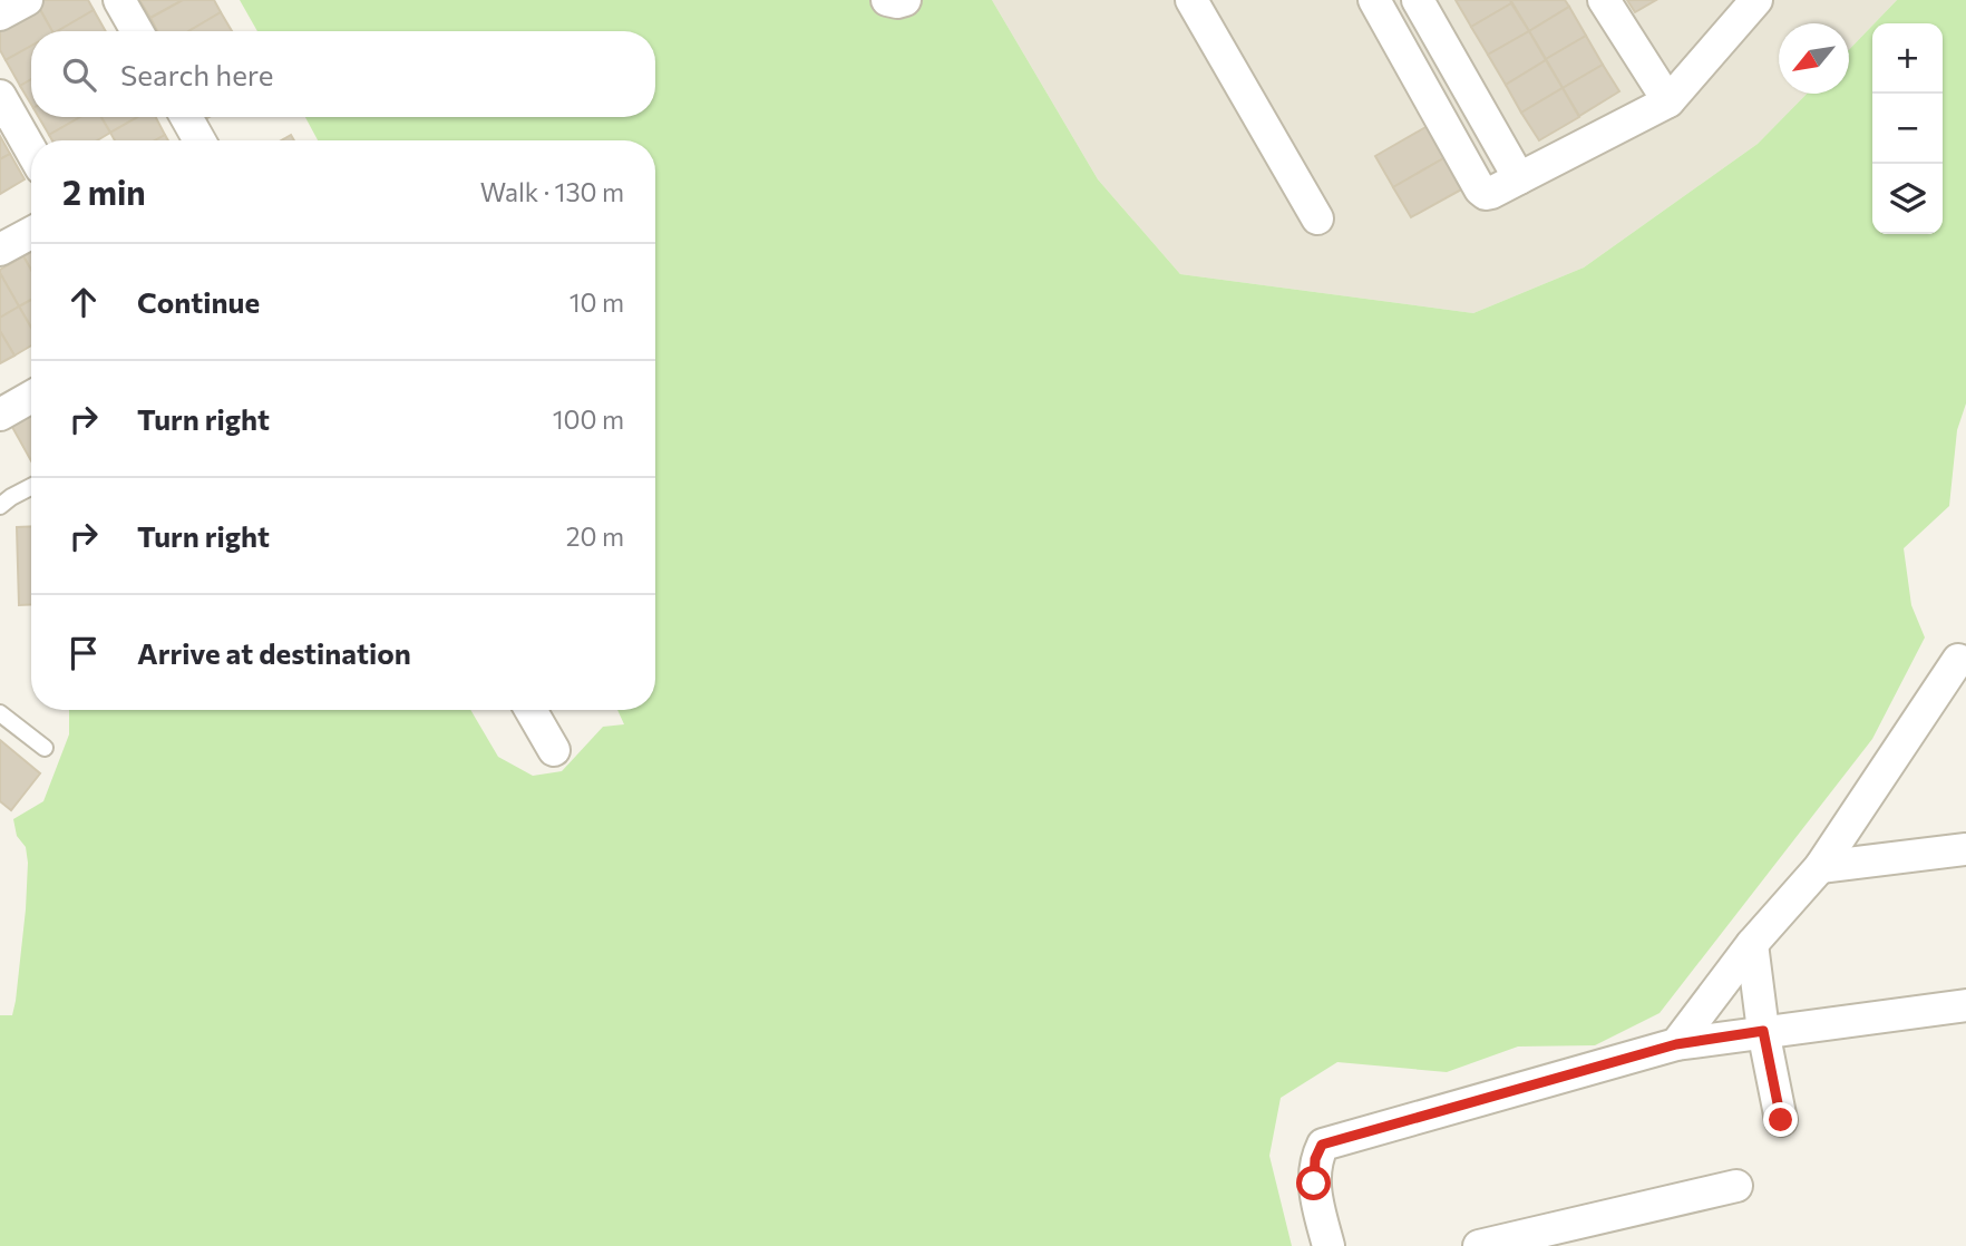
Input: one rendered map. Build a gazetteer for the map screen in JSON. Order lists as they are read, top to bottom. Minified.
{"north":"bottom left","page":{"map_buttons":["+","−"],"search":"Search here","heading":["2 min","Walk · 130 m"],"list":[["Continue","10 m"],["Turn right","100 m"],["Turn right","20 m"],"Arrive at destination"]}}
